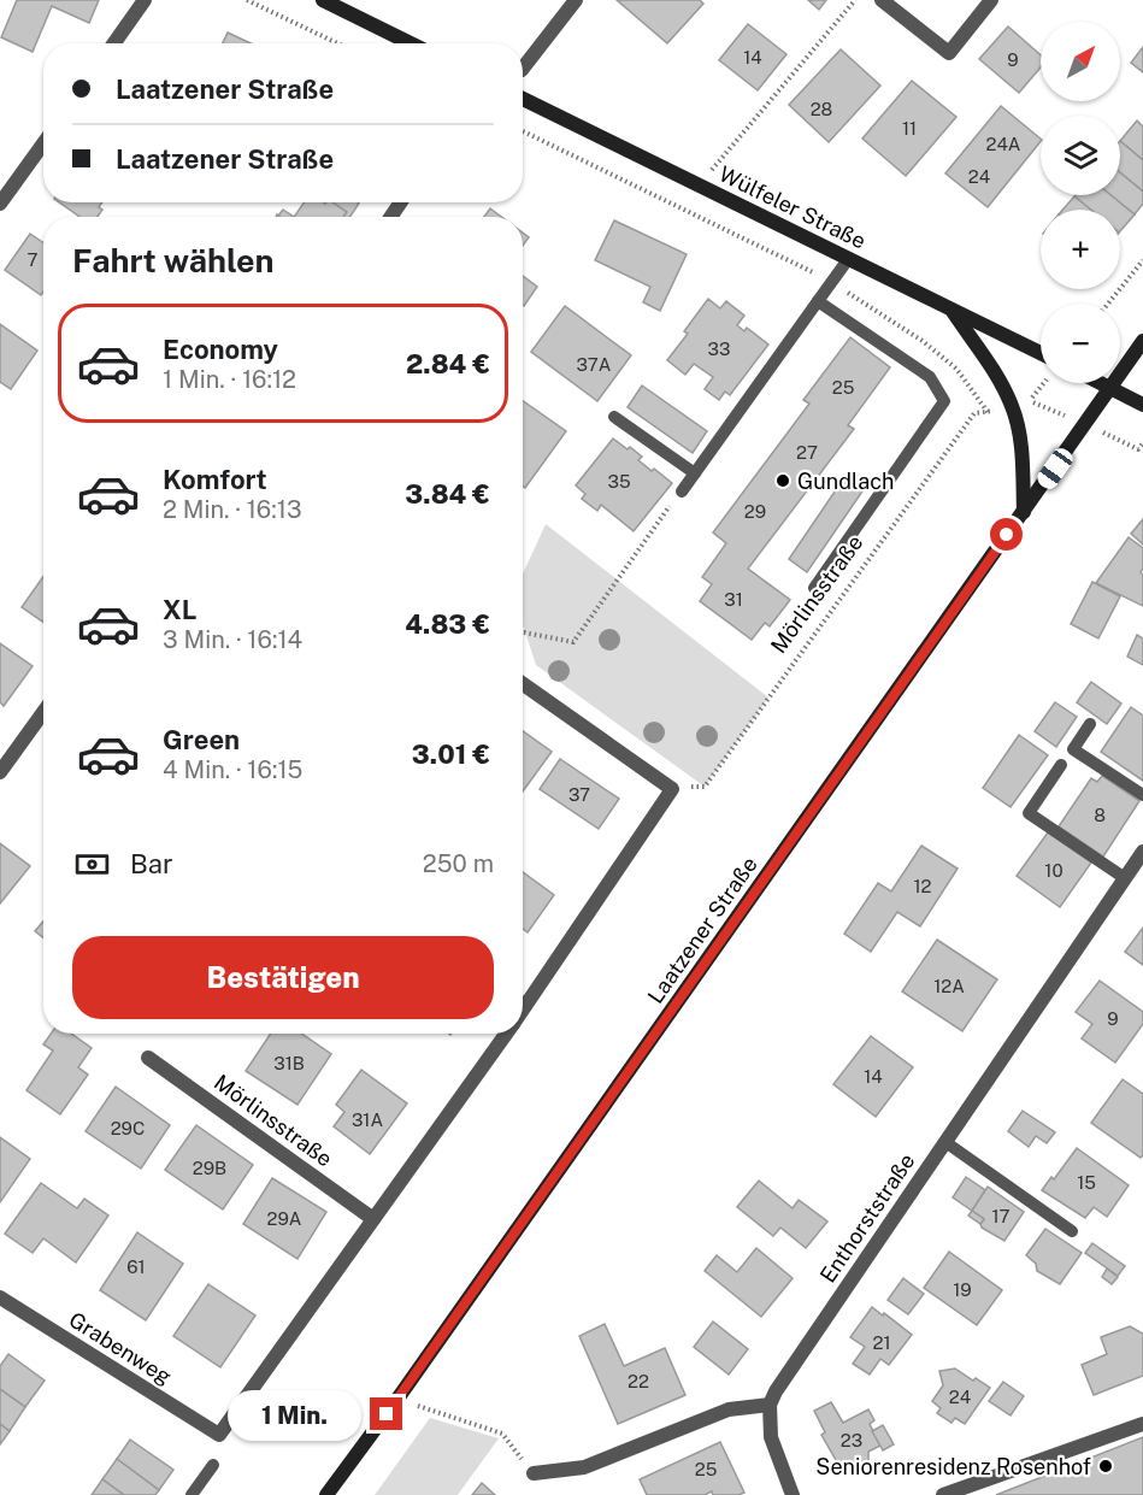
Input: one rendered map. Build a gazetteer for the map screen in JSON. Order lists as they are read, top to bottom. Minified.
{"streets":{"main road":["Wülfeler Straße","Laatzener Straße"],"street":["Mörlinsstraße","Enthorststraße","Grabenweg"]},"crossings":[["Mörlinsstraße","Grabenweg"]],"places":["Gundlach","Seniorenresidenz Rosenhof"],"house_numbers":["14","9","28","11","24A","24","7","33","37A","25","27","35","29","31","37","8","10","12","12A","9","31B","14","31A","29C","29B","15","17","29A","61","19","21","22","24","23","25"],"north":"top right","page":{"map_buttons":["+","−"],"banner":["Laatzener Straße","Laatzener Straße"],"heading":"Fahrt wählen","list":[{"name":"Economy","note":"1 Min. · 16:12","value":"2.84 €"},{"name":"Komfort","note":"2 Min. · 16:13","value":"3.84 €"},{"name":"XL","note":"3 Min. · 16:14","value":"4.83 €"},{"name":"Green","note":"4 Min. · 16:15","value":"3.01 €"}],"pay":["Bar","250 m"],"buttons":"Bestätigen","bubble":"1 Min."}}
